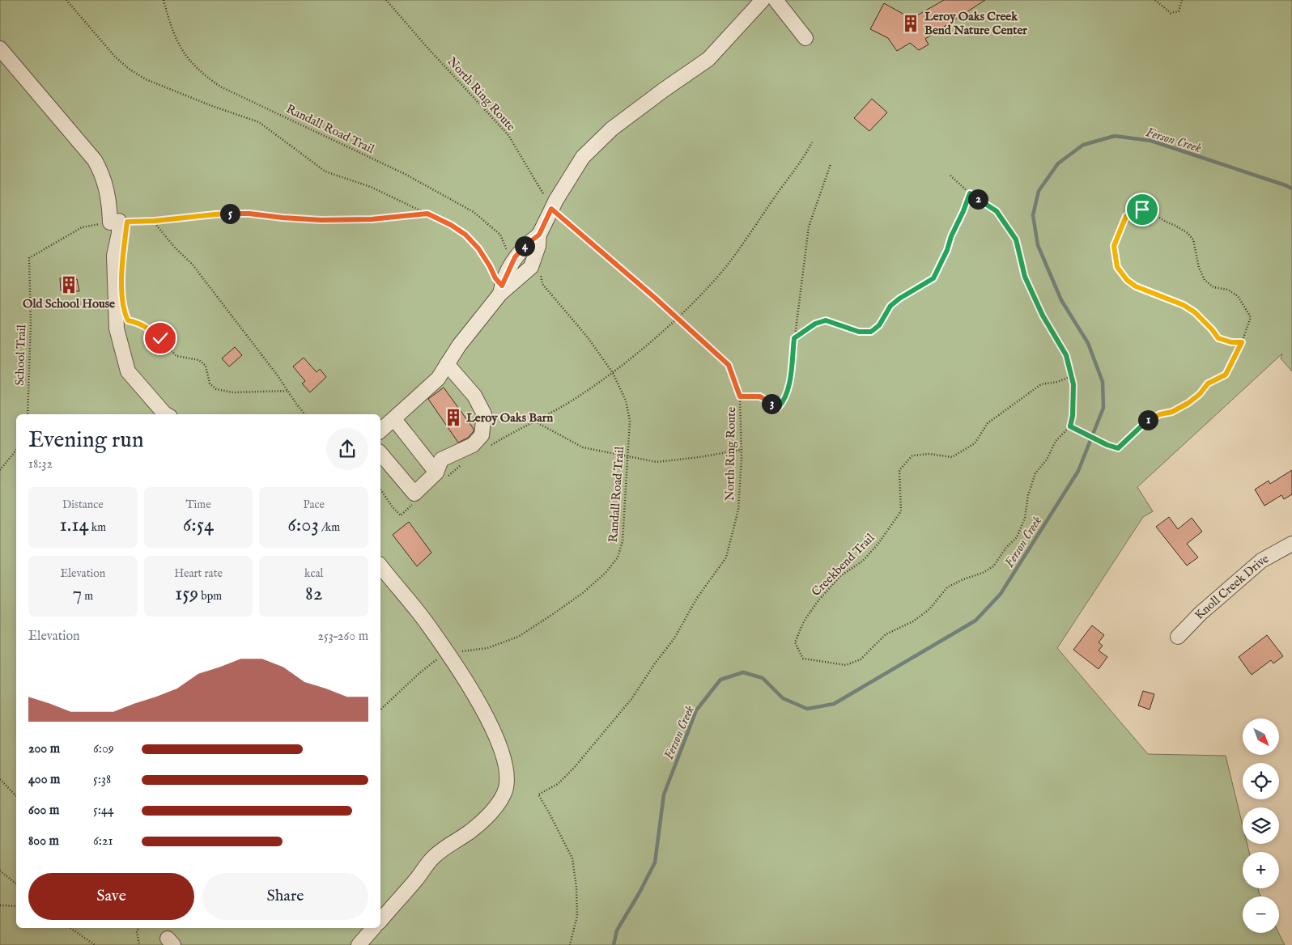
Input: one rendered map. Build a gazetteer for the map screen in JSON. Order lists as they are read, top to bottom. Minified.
{"streets":{"street":["Knoll Creek Drive"],"path":["North Ring Route","Randall Road Trail","School Trail","Creekbend Trail"]},"water":["Ferson Creek"],"places":{"building":["Leroy Oaks Creek Bend Nature Center","Old School House","Leroy Oaks Barn"]},"north":"bottom right","page":{"pins":["2","5","4","3","1"],"heading":["Evening run","18:32"],"stats":[["Distance","1.14 km"],["Time","6:54"],["Pace","6:03 /km"],["Elevation","7 m"],["Heart rate","159 bpm"],["kcal","82"]],"chart":["Elevation","253–260 m"],"map_buttons":["+","−"],"list":[{"name":"200 m","note":"6:09"},{"name":"400 m","note":"5:38"},{"name":"600 m","note":"5:44"},{"name":"800 m","note":"6:21"}],"buttons":["Save","Share"]}}
